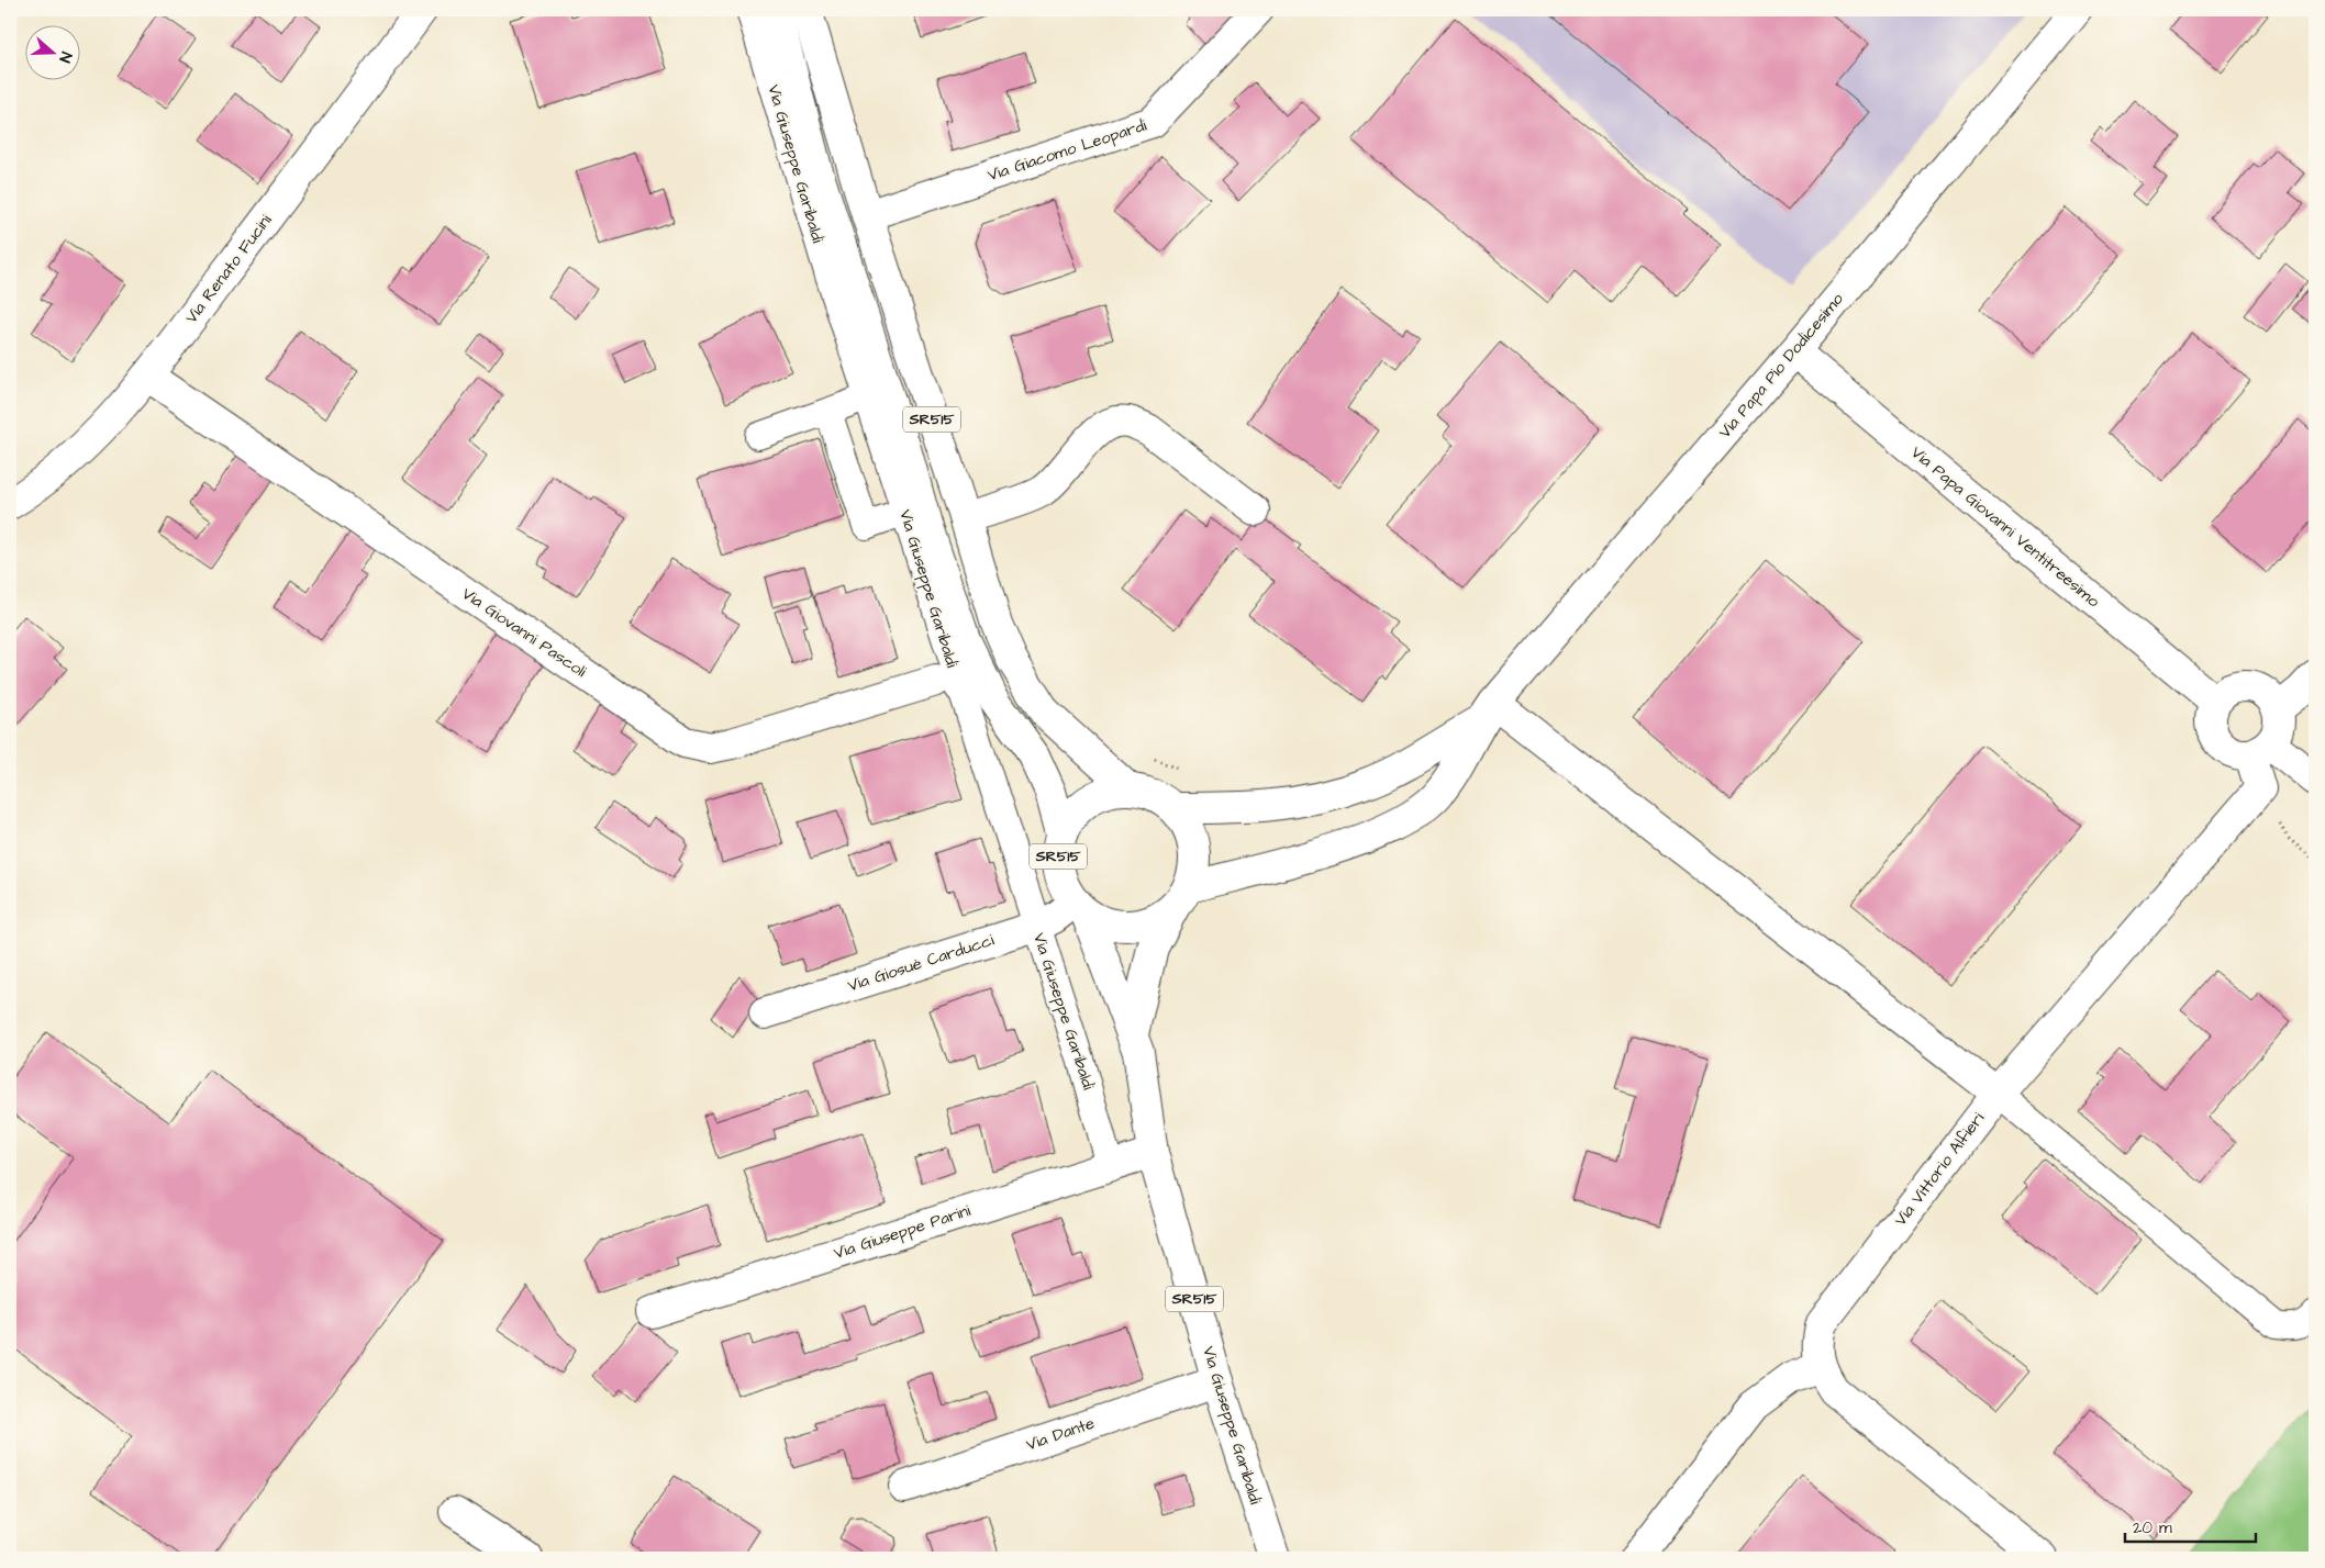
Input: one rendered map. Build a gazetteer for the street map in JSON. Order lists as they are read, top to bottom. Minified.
{"streets":{"street":["Via Giacomo Leopardi","Via Giuseppe Garibaldi","Via Renato Fucini","Via Papa Pio Dodicesimo","SR515","Via Papa Giovanni Ventitreesimo","Via Giovanni Pascoli","Via Giosuè Carducci","Via Vittorio Alfieri","Via Giuseppe Parini","Via Dante"]},"crossings":[["Via Giacomo Leopardi","Via Giuseppe Garibaldi"],["Via Giuseppe Garibaldi","Via Papa Pio Dodicesimo"],["Via Giuseppe Garibaldi","Via Giovanni Pascoli"],["Via Giuseppe Garibaldi","Via Giosuè Carducci"],["Via Giuseppe Garibaldi","Via Giuseppe Parini"],["Via Giuseppe Garibaldi","Via Dante"],["Via Renato Fucini","Via Giovanni Pascoli"],["Via Papa Pio Dodicesimo","Via Papa Giovanni Ventitreesimo"],["Via Papa Pio Dodicesimo","Via Giosuè Carducci"]],"scale_bar":"20 m","north":"right"}
